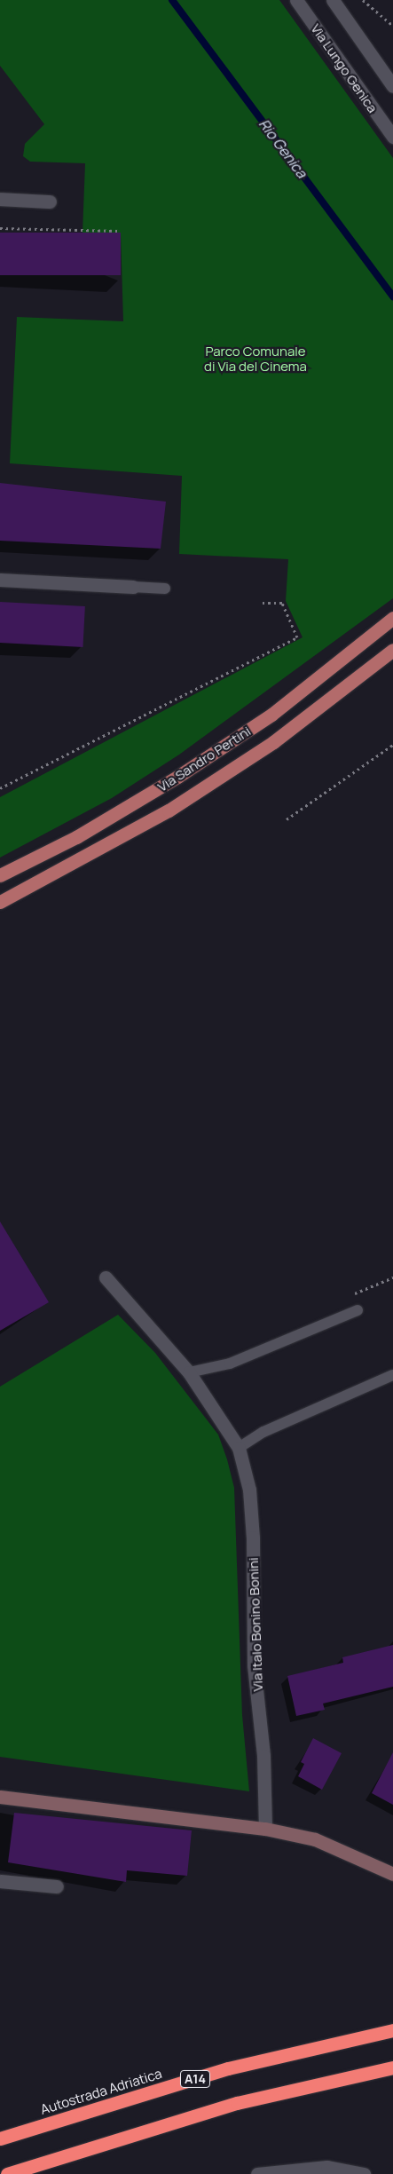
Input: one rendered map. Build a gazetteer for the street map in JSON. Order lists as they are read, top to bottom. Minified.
{"streets":{"highway":["A14","Autostrada Adriatica"],"main road":["Via Sandro Pertini"],"street":["Via Lungo Genica","Via Italo Bonino Bonini"]},"water":["Rio Genica"],"parks":["Parco Comunale di Via del Cinema"]}
